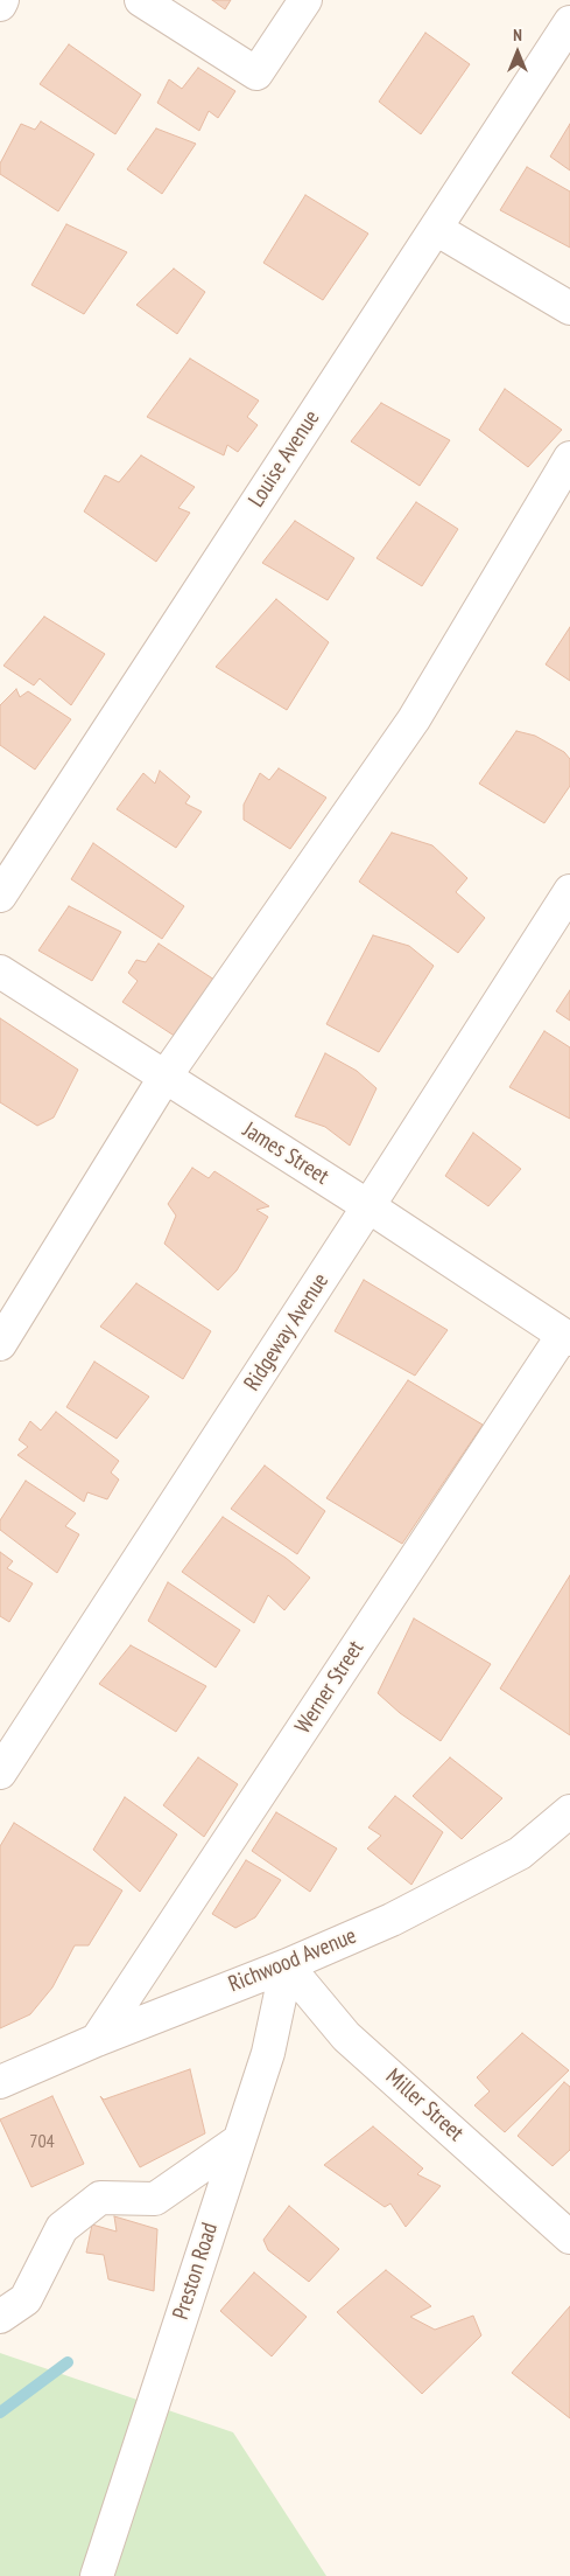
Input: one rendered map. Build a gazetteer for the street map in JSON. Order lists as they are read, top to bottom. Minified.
{"streets":{"street":["Louise Avenue","James Street","Ridgeway Avenue","Werner Street","Richwood Avenue","Miller Street","Preston Road"]},"crossings":[["James Street","Ridgeway Avenue"],["James Street","Werner Street"],["Werner Street","Richwood Avenue"],["Richwood Avenue","Miller Street"],["Richwood Avenue","Preston Road"],["Miller Street","Preston Road"]],"house_numbers":["704"],"north":"top"}
